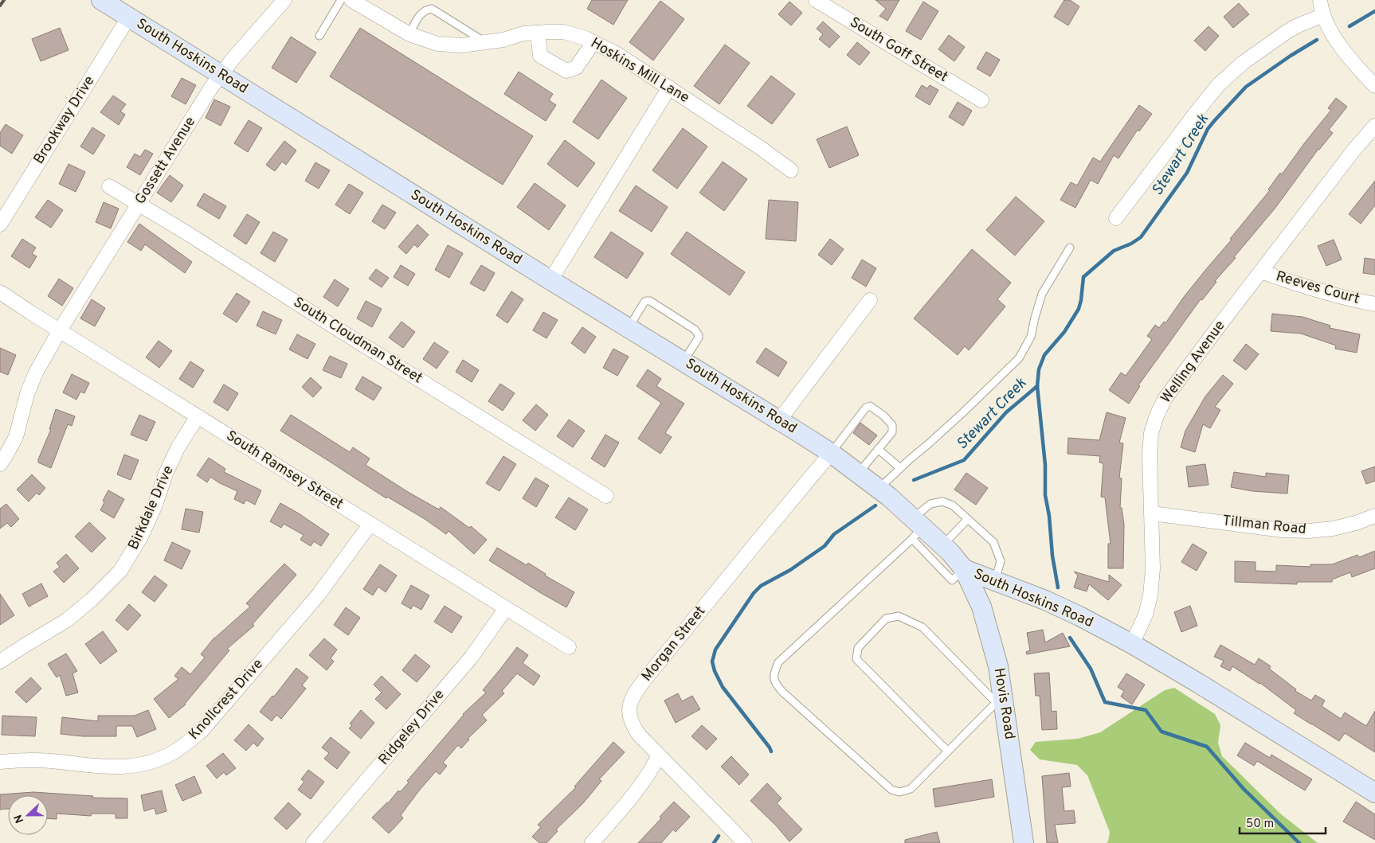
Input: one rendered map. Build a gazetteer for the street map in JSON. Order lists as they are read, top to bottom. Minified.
{"streets":{"street":["South Goff Street","South Hoskins Road","Hoskins Mill Lane","Brookway Drive","Gossett Avenue","Reeves Court","South Cloudman Street","Welling Avenue","South Ramsey Street","Birkdale Drive","Tillman Road","Morgan Street","Knollcrest Drive","Hovis Road","Ridgeley Drive"]},"crossings":[["South Hoskins Road","Brookway Drive"],["South Hoskins Road","Gossett Avenue"],["South Hoskins Road","Welling Avenue"],["South Hoskins Road","Morgan Street"],["South Hoskins Road","Hovis Road"],["Gossett Avenue","South Cloudman Street"],["Gossett Avenue","South Ramsey Street"],["Reeves Court","Welling Avenue"],["Welling Avenue","Tillman Road"],["South Ramsey Street","Birkdale Drive"],["South Ramsey Street","Knollcrest Drive"],["South Ramsey Street","Ridgeley Drive"]],"water":["Stewart Creek"],"scale_bar":"50 m","north":"left"}
